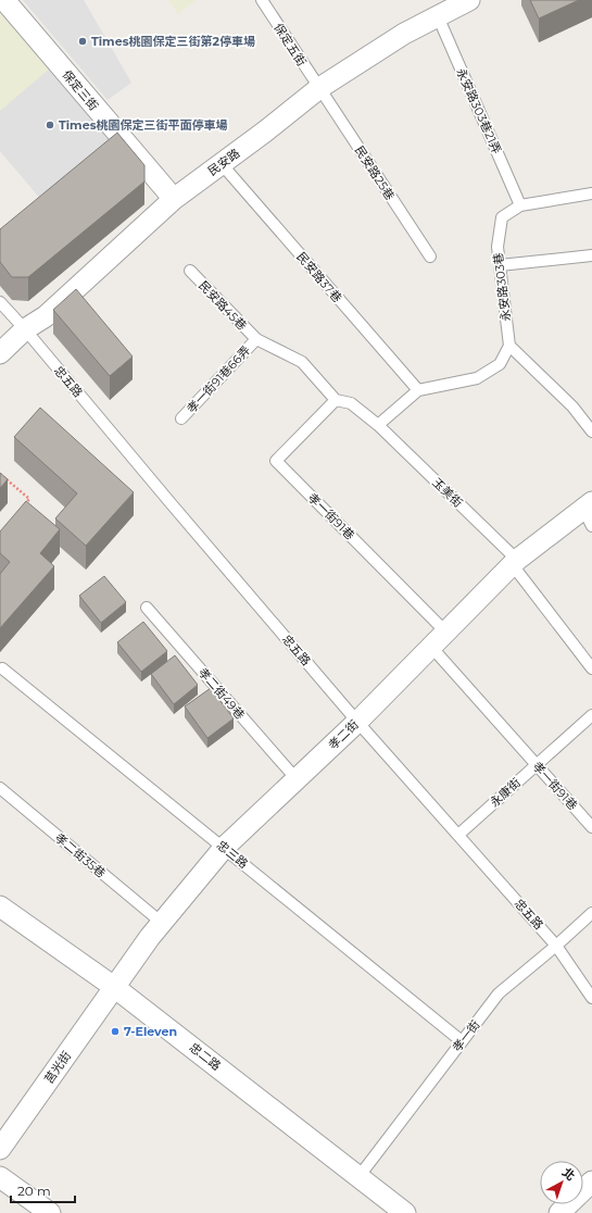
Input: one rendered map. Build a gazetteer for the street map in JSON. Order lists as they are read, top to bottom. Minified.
{"streets":{"street":["保定三街","民安路","孝二街","忠二路","莒光街"],"lane":["保定五街","永安路303巷21弄","民安路25巷","民安路37巷","永安路303巷","民安路45巷","孝一街91巷66弄","忠五路","玉美街","孝一街91巷","孝二街49巷","永康街","忠三路","孝二街35巷","孝一街"]},"crossings":[["保定五街","民安路"],["保定五街","民安路25巷"],["保定三街","民安路"],["永安路303巷21弄","民安路"],["永安路303巷21弄","永安路303巷"],["民安路","民安路25巷"],["民安路","民安路37巷"],["民安路","忠五路"],["民安路45巷","孝一街91巷66弄"],["孝一街91巷66弄","玉美街"],["孝一街91巷66弄","孝一街91巷"],["忠五路","孝二街"],["忠五路","永康街"],["忠五路","孝一街"],["玉美街","孝一街91巷"],["玉美街","孝二街"],["孝一街91巷","孝二街"],["孝一街91巷","永康街"],["孝二街49巷","孝二街"],["孝二街","忠三路"],["孝二街","孝二街35巷"],["孝二街","忠二路"],["孝二街","莒光街"],["忠三路","孝一街"],["孝一街","忠二路"],["忠二路","莒光街"]],"places":["Times桃園保定三街第2停車場","Times桃園保定三街平面停車場","7-Eleven"],"scale_bar":"20 m","north":"top right"}
